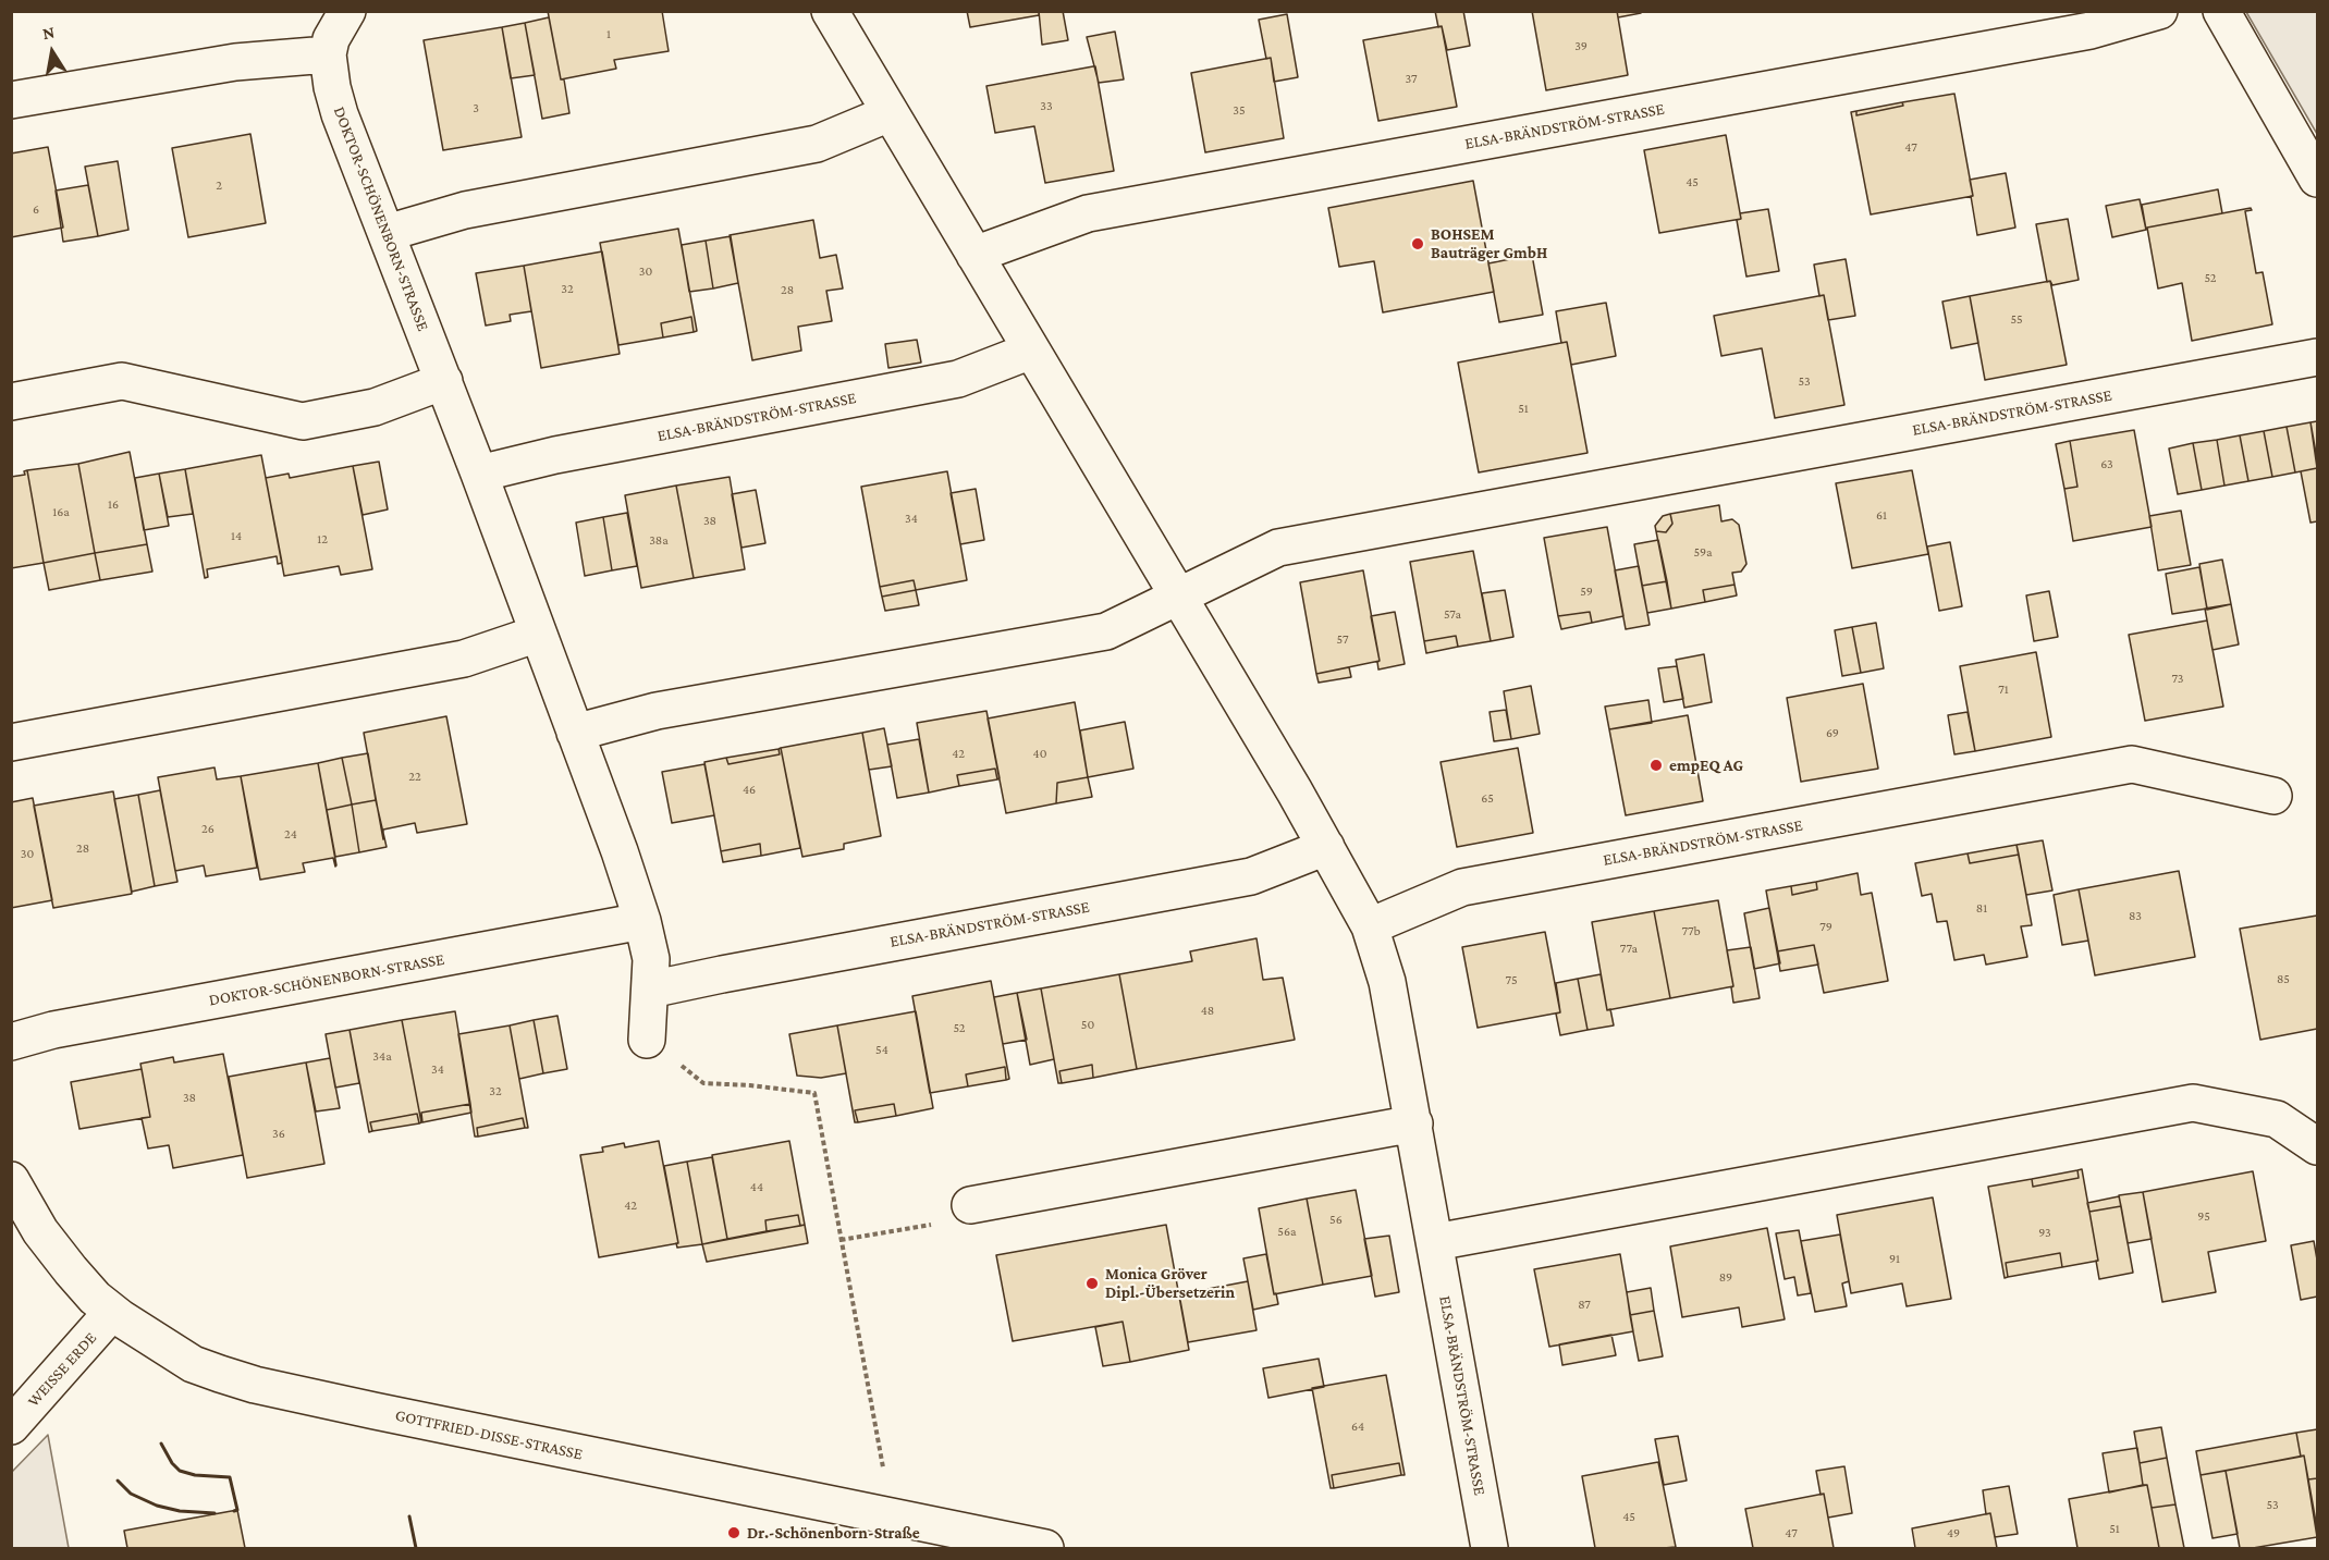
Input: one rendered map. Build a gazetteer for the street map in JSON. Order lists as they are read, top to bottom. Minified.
{"streets":{"street":["ELSA-BRÄNDSTRÖM-STRASSE","DOKTOR-SCHÖNENBORN-STRASSE","WEISSE ERDE","GOTTFRIED-DISSE-STRASSE"]},"crossings":[["ELSA-BRÄNDSTRÖM-STRASSE","DOKTOR-SCHÖNENBORN-STRASSE"],["WEISSE ERDE","GOTTFRIED-DISSE-STRASSE"]],"places":["BOHSEM Bauträger GmbH","empEQ AG","Monica Gröver Dipl.-Übersetzerin","Dr.-Schönenborn-Straße"],"house_numbers":["1","39","37","33","3","35","47","45","2","6","30","52","32","28","55","53","51","63","16","16a","61","34","38","14","12","38a","59a","59","57a","57","73","71","69","42","40","22","46","65","26","24","28","30","81","83","79","77b","77a","85","75","48","50","52","54","34a","34","32","38","36","44","42","95","56","56a","93","91","89","87","64","53","45","51","47","49"],"north":"top"}
